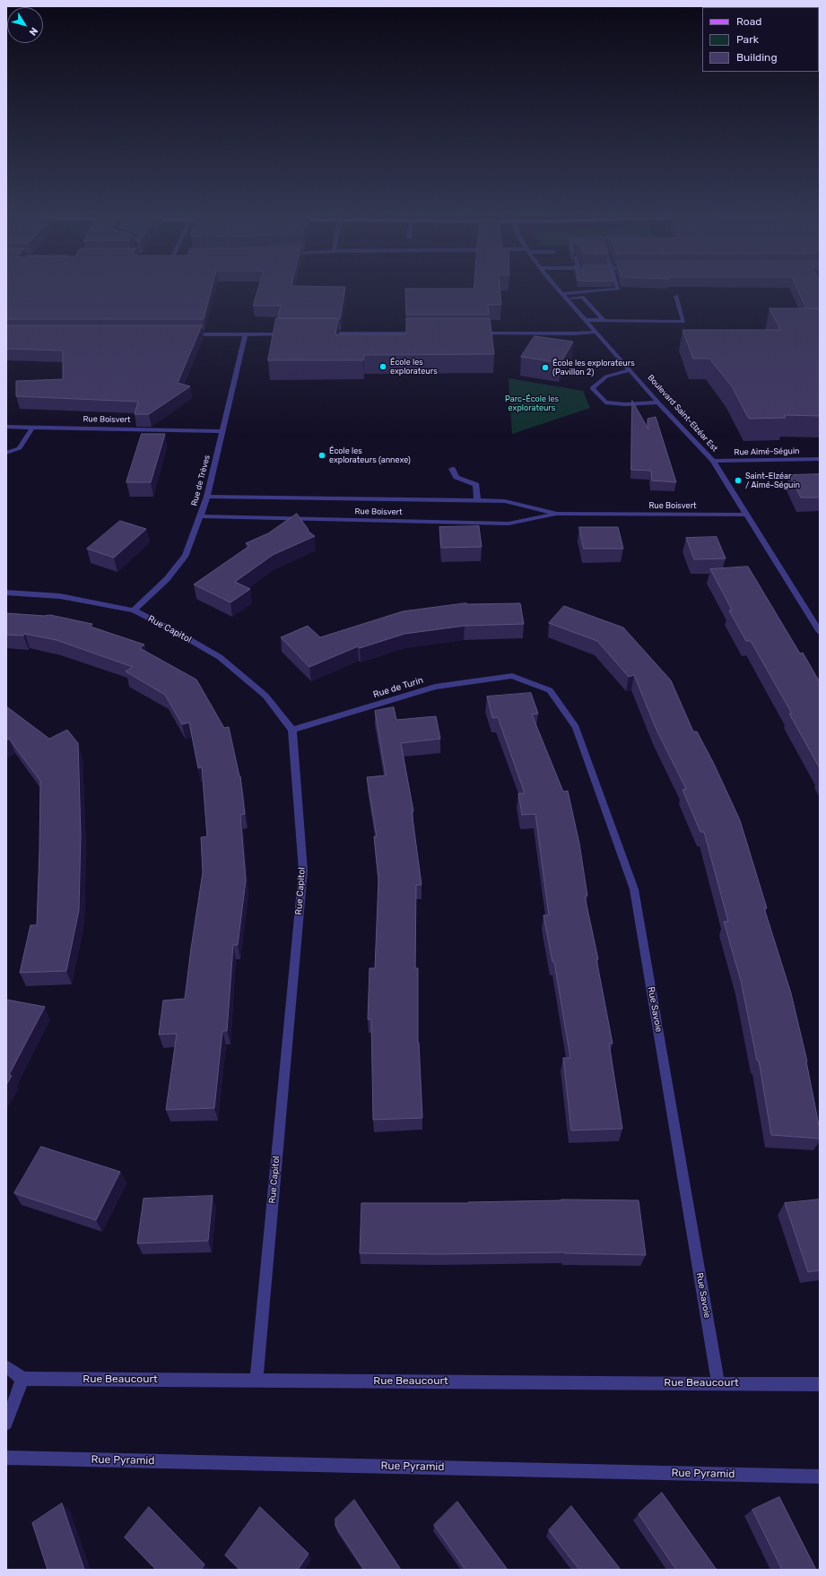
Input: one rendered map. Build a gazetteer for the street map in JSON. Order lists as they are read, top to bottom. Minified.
{"streets":{"street":["Boulevard Saint-Elzéar Est","Rue Boisvert","Rue Aimé-Séguin","Rue de Trèves","Rue Capitol","Rue de Turin","Rue Savoie","Rue Beaucourt","Rue Pyramid"]},"crossings":[["Boulevard Saint-Elzéar Est","Rue Boisvert"],["Boulevard Saint-Elzéar Est","Rue Aimé-Séguin"],["Rue Boisvert","Rue de Trèves"],["Rue de Trèves","Rue Capitol"],["Rue Capitol","Rue de Turin"],["Rue Capitol","Rue Beaucourt"],["Rue de Turin","Rue Savoie"],["Rue Savoie","Rue Beaucourt"]],"parks":["Parc-École les explorateurs"],"places":["École les explorateurs","École les explorateurs (Pavillon 2)","École les explorateurs (annexe)","Saint-Elzéar / Aimé-Séguin"],"legend":["Road","Park","Building"],"north":"bottom right"}
